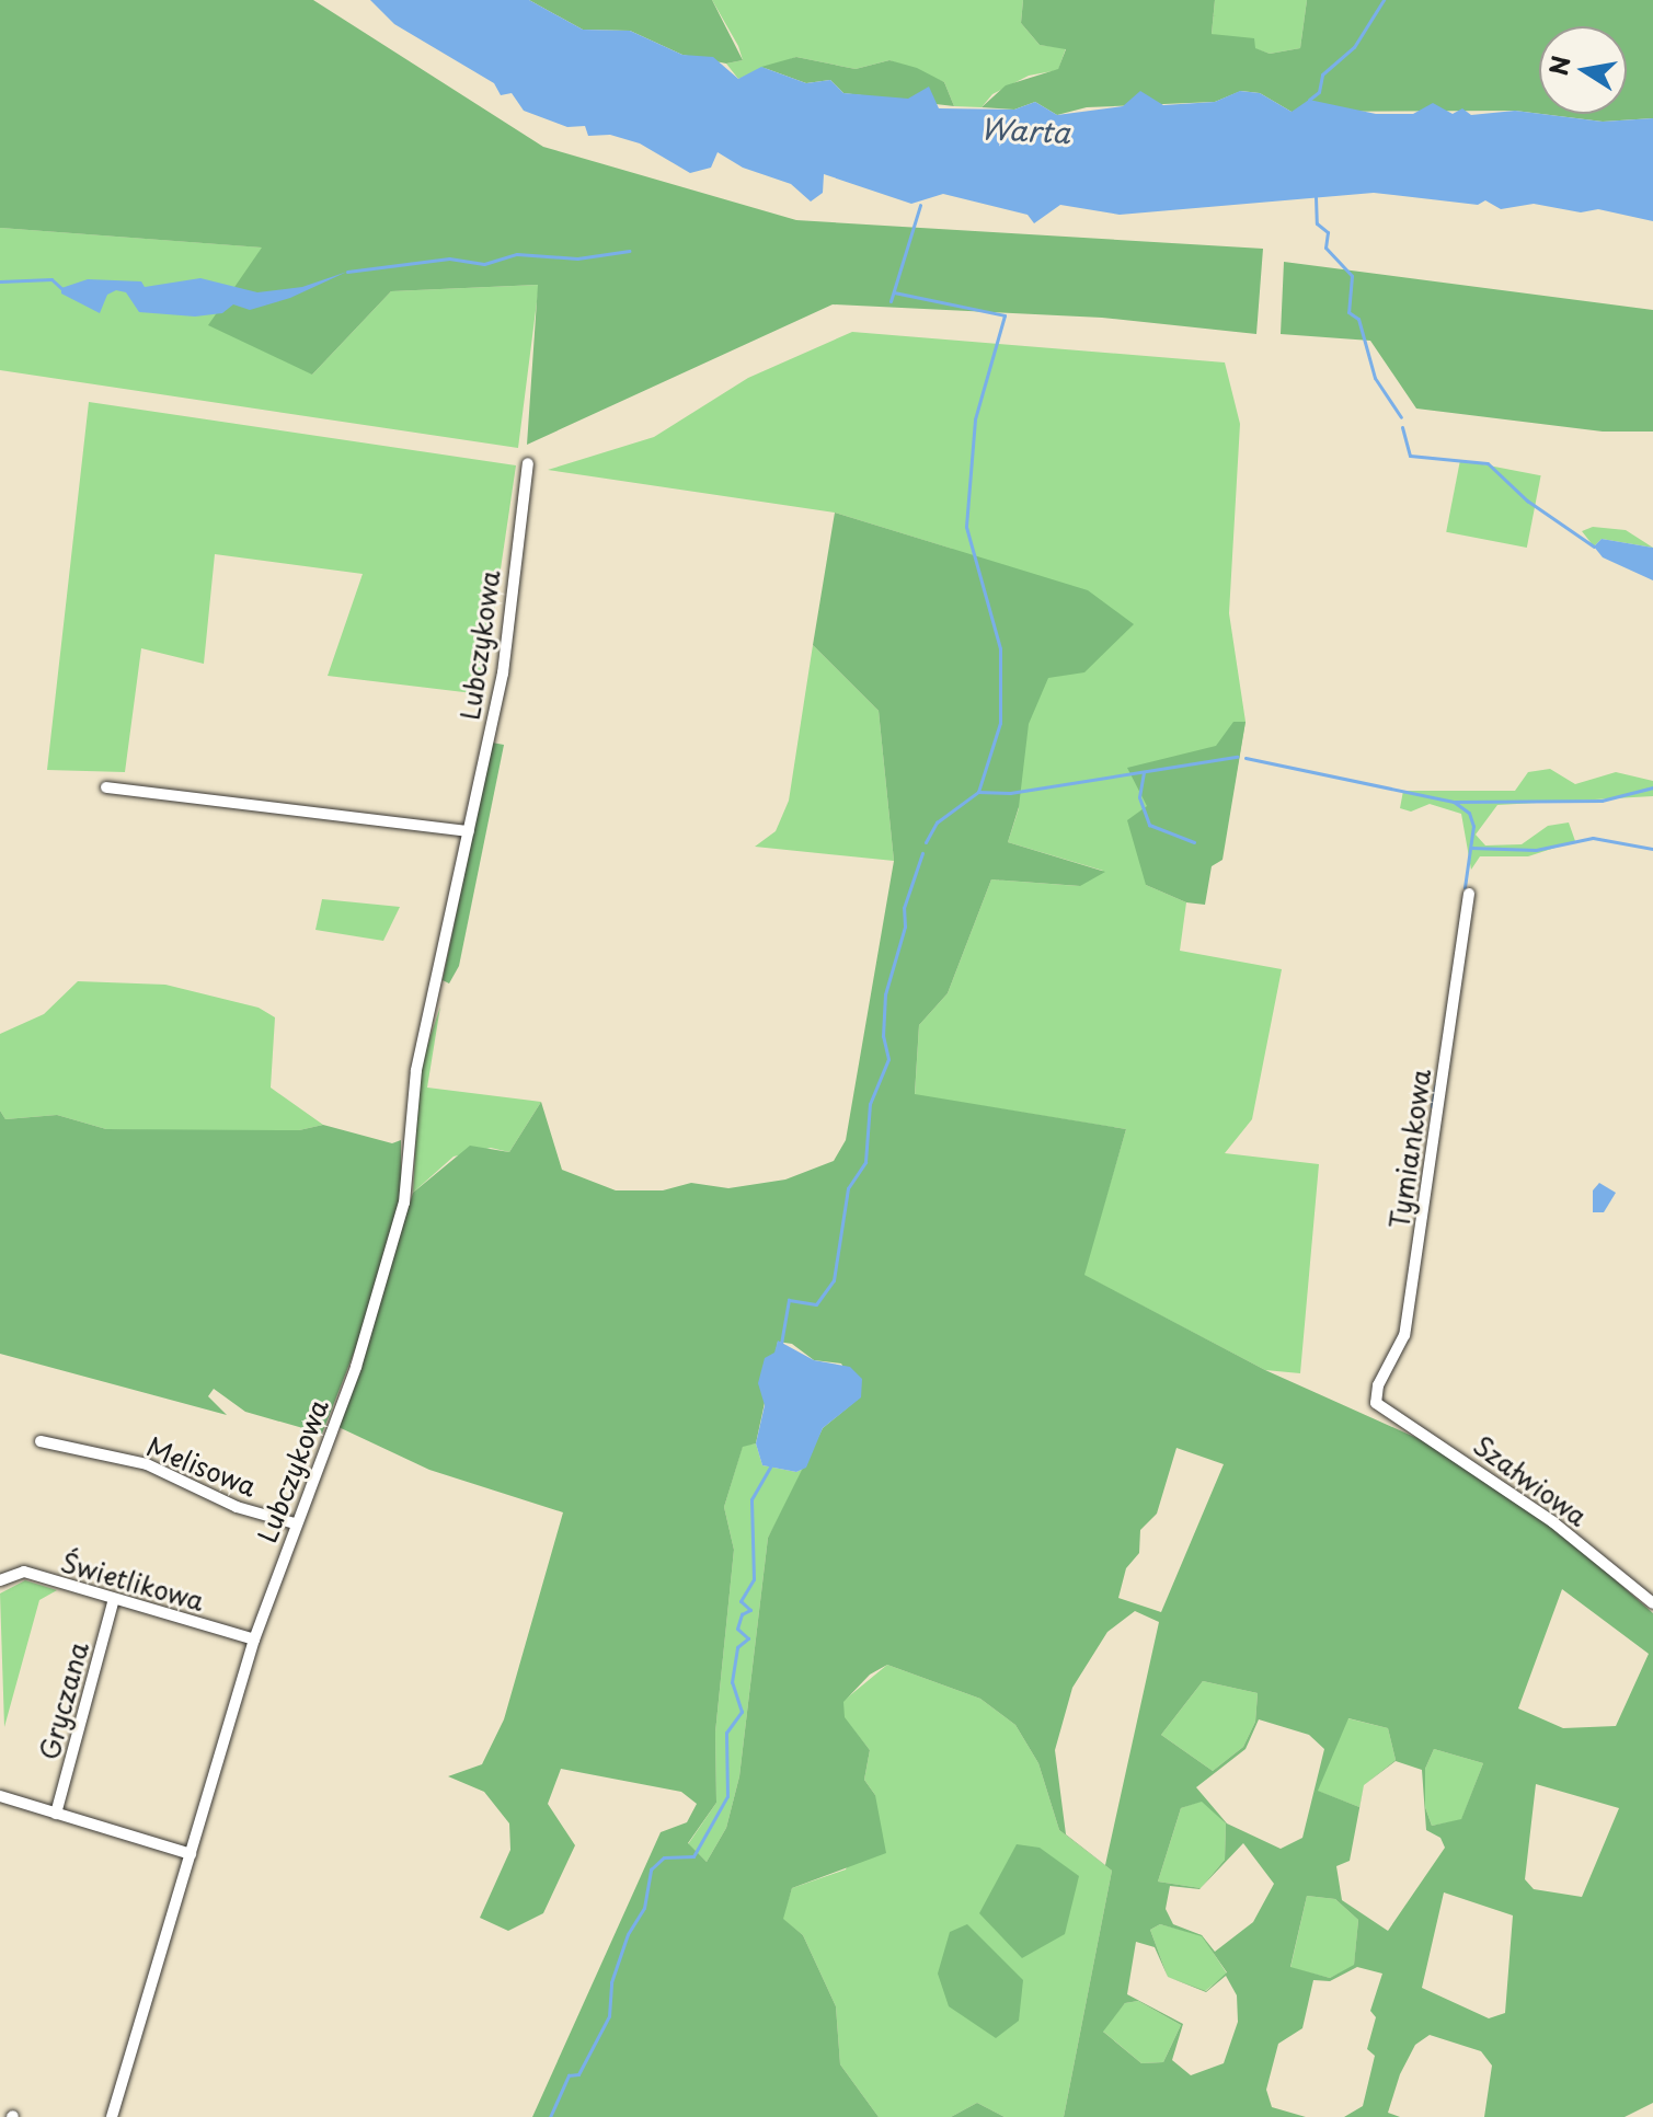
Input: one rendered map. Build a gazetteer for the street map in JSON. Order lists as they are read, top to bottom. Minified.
{"streets":{"street":["Lubczykowa","Tymiankowa","Melisowa","Szałwiowa","Świetlikowa","Gryczana"]},"crossings":[["Lubczykowa","Melisowa"],["Lubczykowa","Świetlikowa"],["Tymiankowa","Szałwiowa"],["Świetlikowa","Gryczana"]],"water":["Warta"],"north":"left"}
